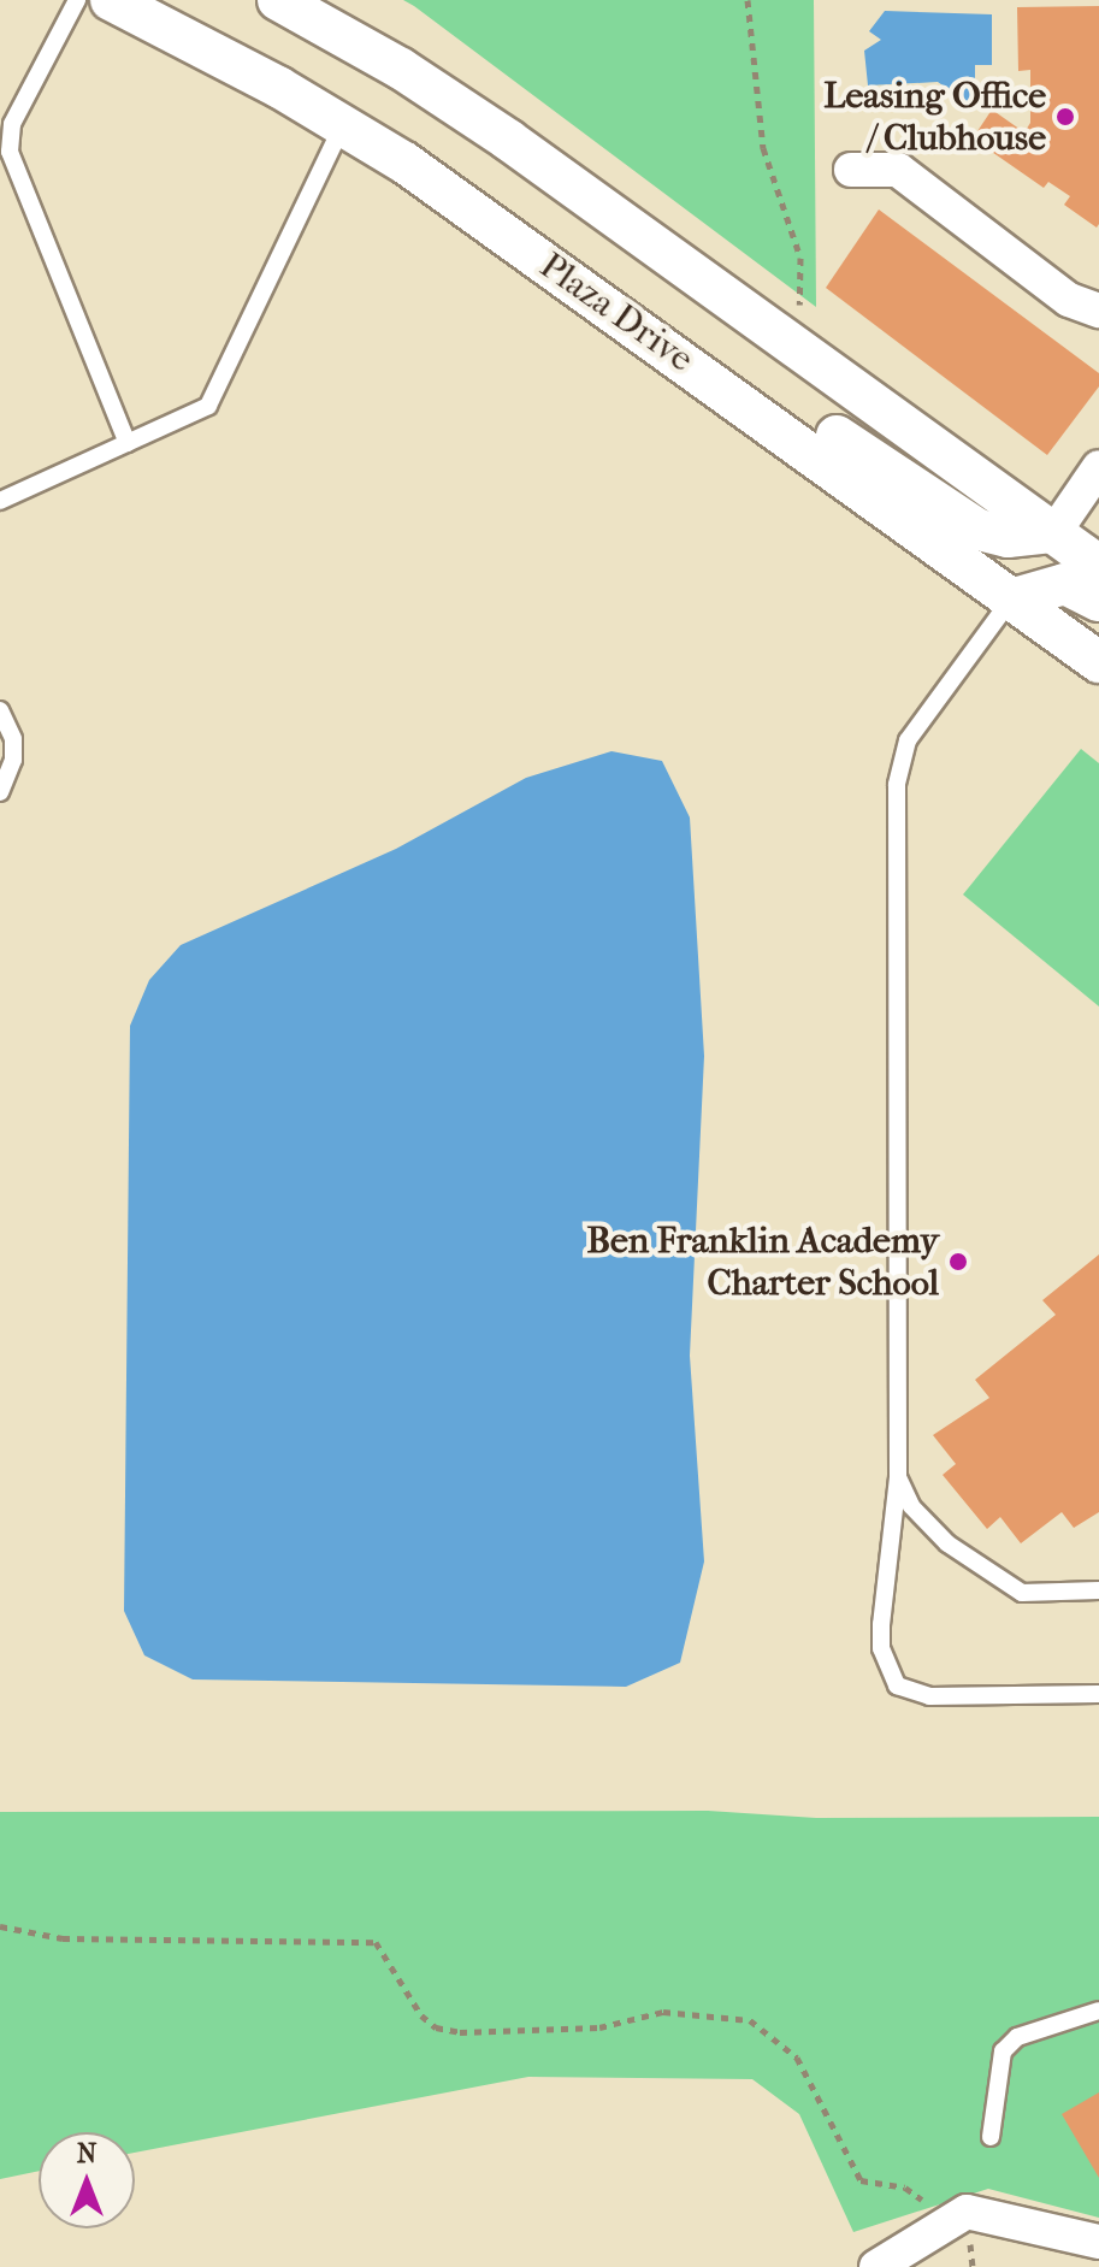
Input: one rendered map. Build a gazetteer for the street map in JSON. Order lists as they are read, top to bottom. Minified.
{"streets":{"street":["Plaza Drive"]},"places":["Leasing Office / Clubhouse","Ben Franklin Academy Charter School"],"north":"top"}
